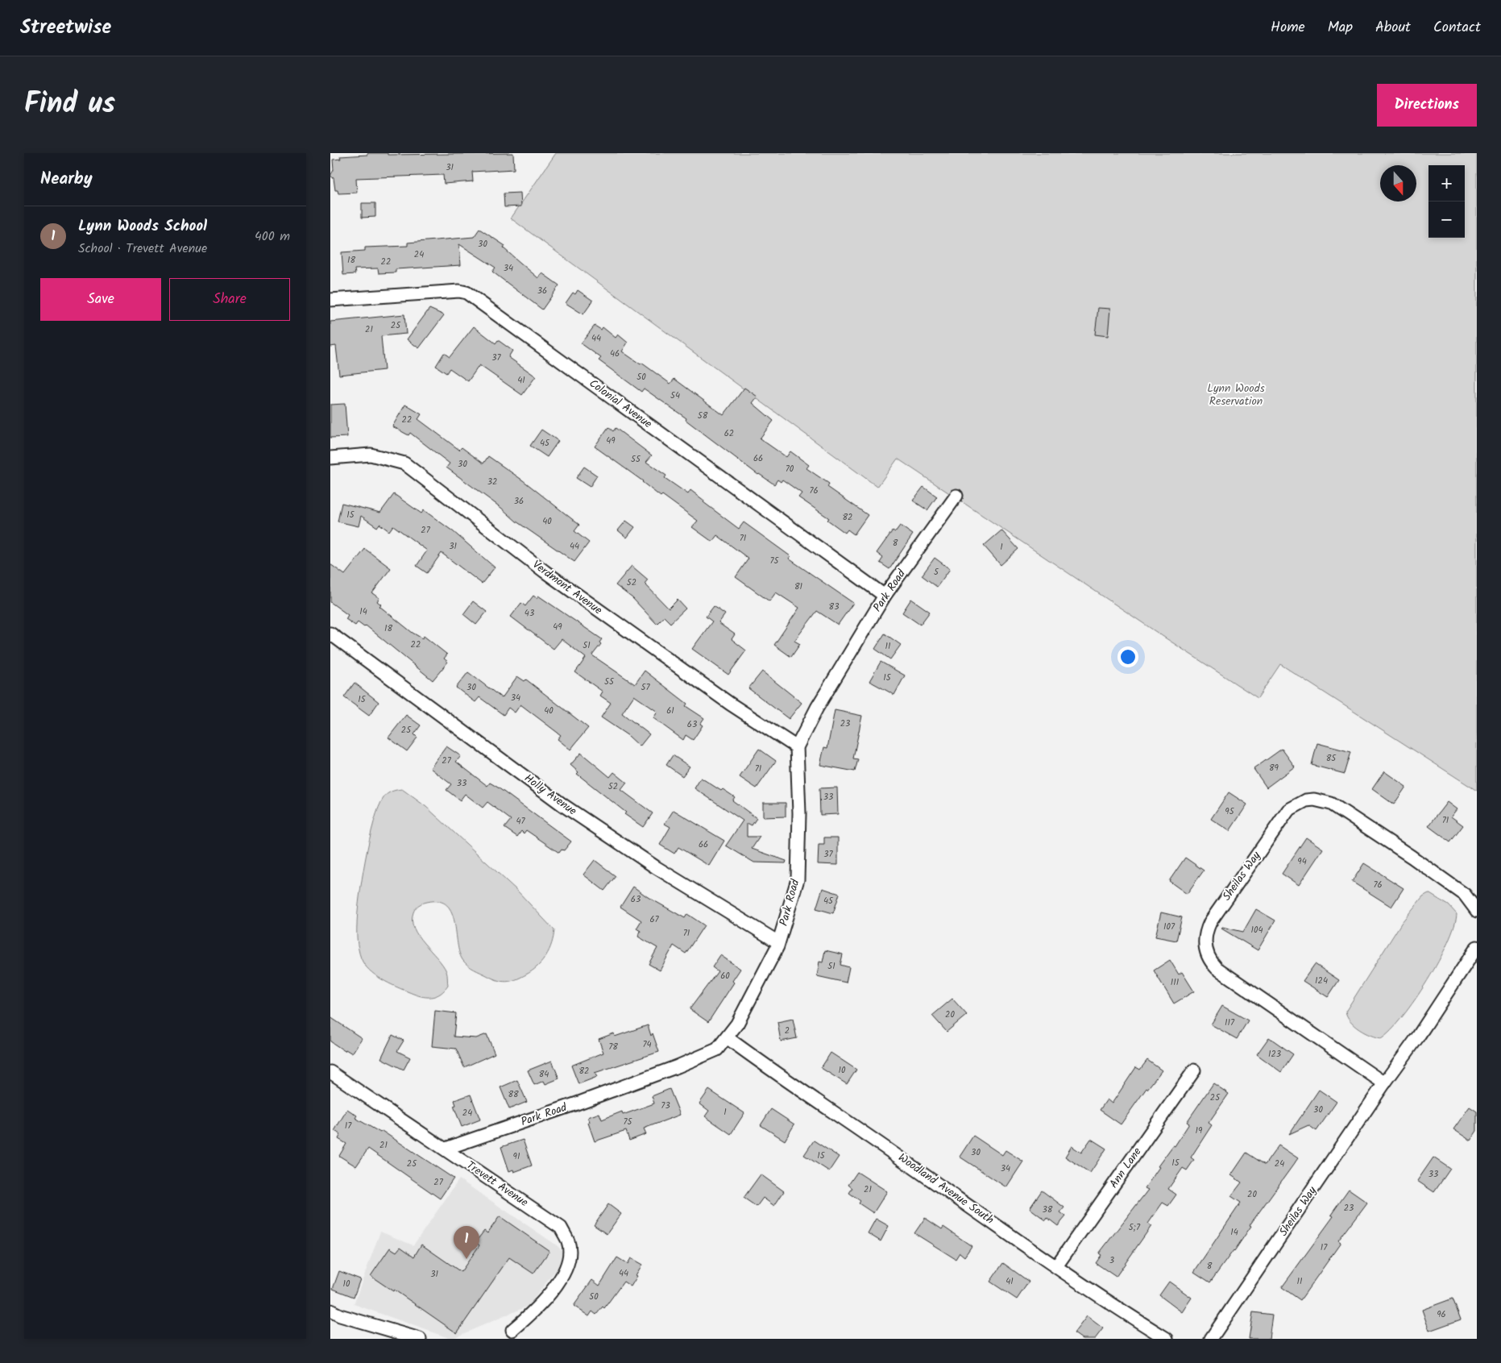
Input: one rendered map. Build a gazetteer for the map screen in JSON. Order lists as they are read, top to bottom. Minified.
{"streets":{"street":["Colonial Avenue","Verdmont Avenue","Park Road","Holly Avenue","Sheilas Way","Ann Lane","Trevett Avenue","Woodland Avenue South"]},"crossings":[["Colonial Avenue","Park Road"],["Verdmont Avenue","Park Road"],["Park Road","Holly Avenue"],["Park Road","Trevett Avenue"],["Park Road","Woodland Avenue South"],["Ann Lane","Woodland Avenue South"]],"parks":["Lynn Woods Reservation"],"house_numbers":["31","30","24","18","22","34","36","25","21","44","46","37","50","41","54","58","22","62","49","45","66","55","30","70","32","76","36","15","82","40","27","71","8","31","44","1","75","5","52","81","83","14","43","49","18","22","51","11","15","55","30","57","34","15","40","61","23","63","25","85","27","89","71","33","52","33","95","71","47","66","37","94","76","63","45","67","107","104","71","51","60","124","111","20","117","2","74","78","123","10","82","84","88","25","73","30","1","24","75","17","19","21","30","15","91","15","25","24","34","33","27","21","20","23","38","5;7","14","17","3","8","44","31","41","11","10","50","96"],"north":"bottom","page":{"header":"Streetwise","nav":["Home","Map","About","Contact"],"title":"Find us","buttons":["Directions",["Save","Share"]],"heading":"Nearby","map_buttons":["+","−"],"list":[{"mark":"1","name":"Lynn Woods School","note":"School · Trevett Avenue","value":"400 m"}],"pins":"1"}}
